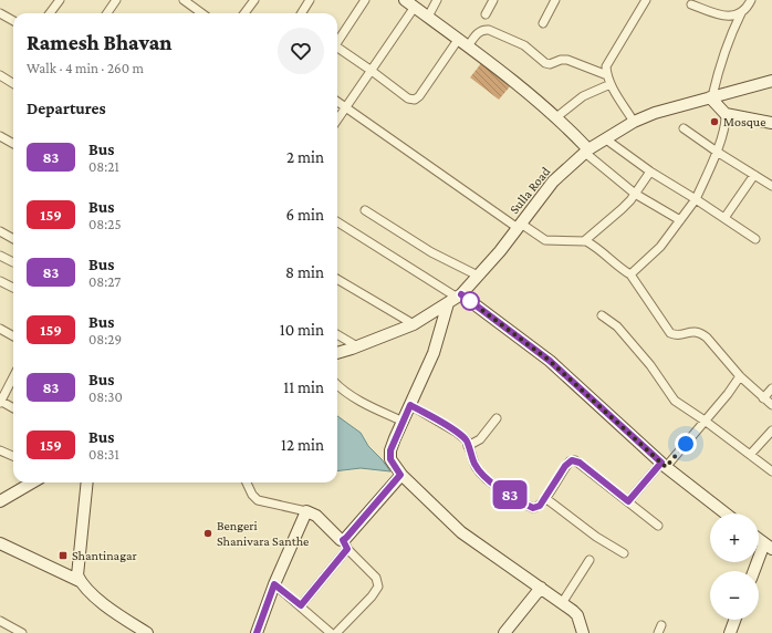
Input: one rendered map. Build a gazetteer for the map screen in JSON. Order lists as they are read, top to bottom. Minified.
{"streets":{"street":["Sulla Road"]},"places":{"other":["Mosque","Bengeri Shanivara Santhe"],"transit":["Shantinagar"]},"lines":["bus line 83"],"page":{"on_map":"83","heading":[["Ramesh Bhavan","Walk · 4 min · 260 m"],"Departures"],"list":[{"mark":"83","name":"Bus","note":"08:21","value":"2 min"},{"mark":"159","name":"Bus","note":"08:25","value":"6 min"},{"mark":"83","name":"Bus","note":"08:27","value":"8 min"},{"mark":"159","name":"Bus","note":"08:29","value":"10 min"},{"mark":"83","name":"Bus","note":"08:30","value":"11 min"},{"mark":"159","name":"Bus","note":"08:31","value":"12 min"}],"map_buttons":["+","−"]}}
